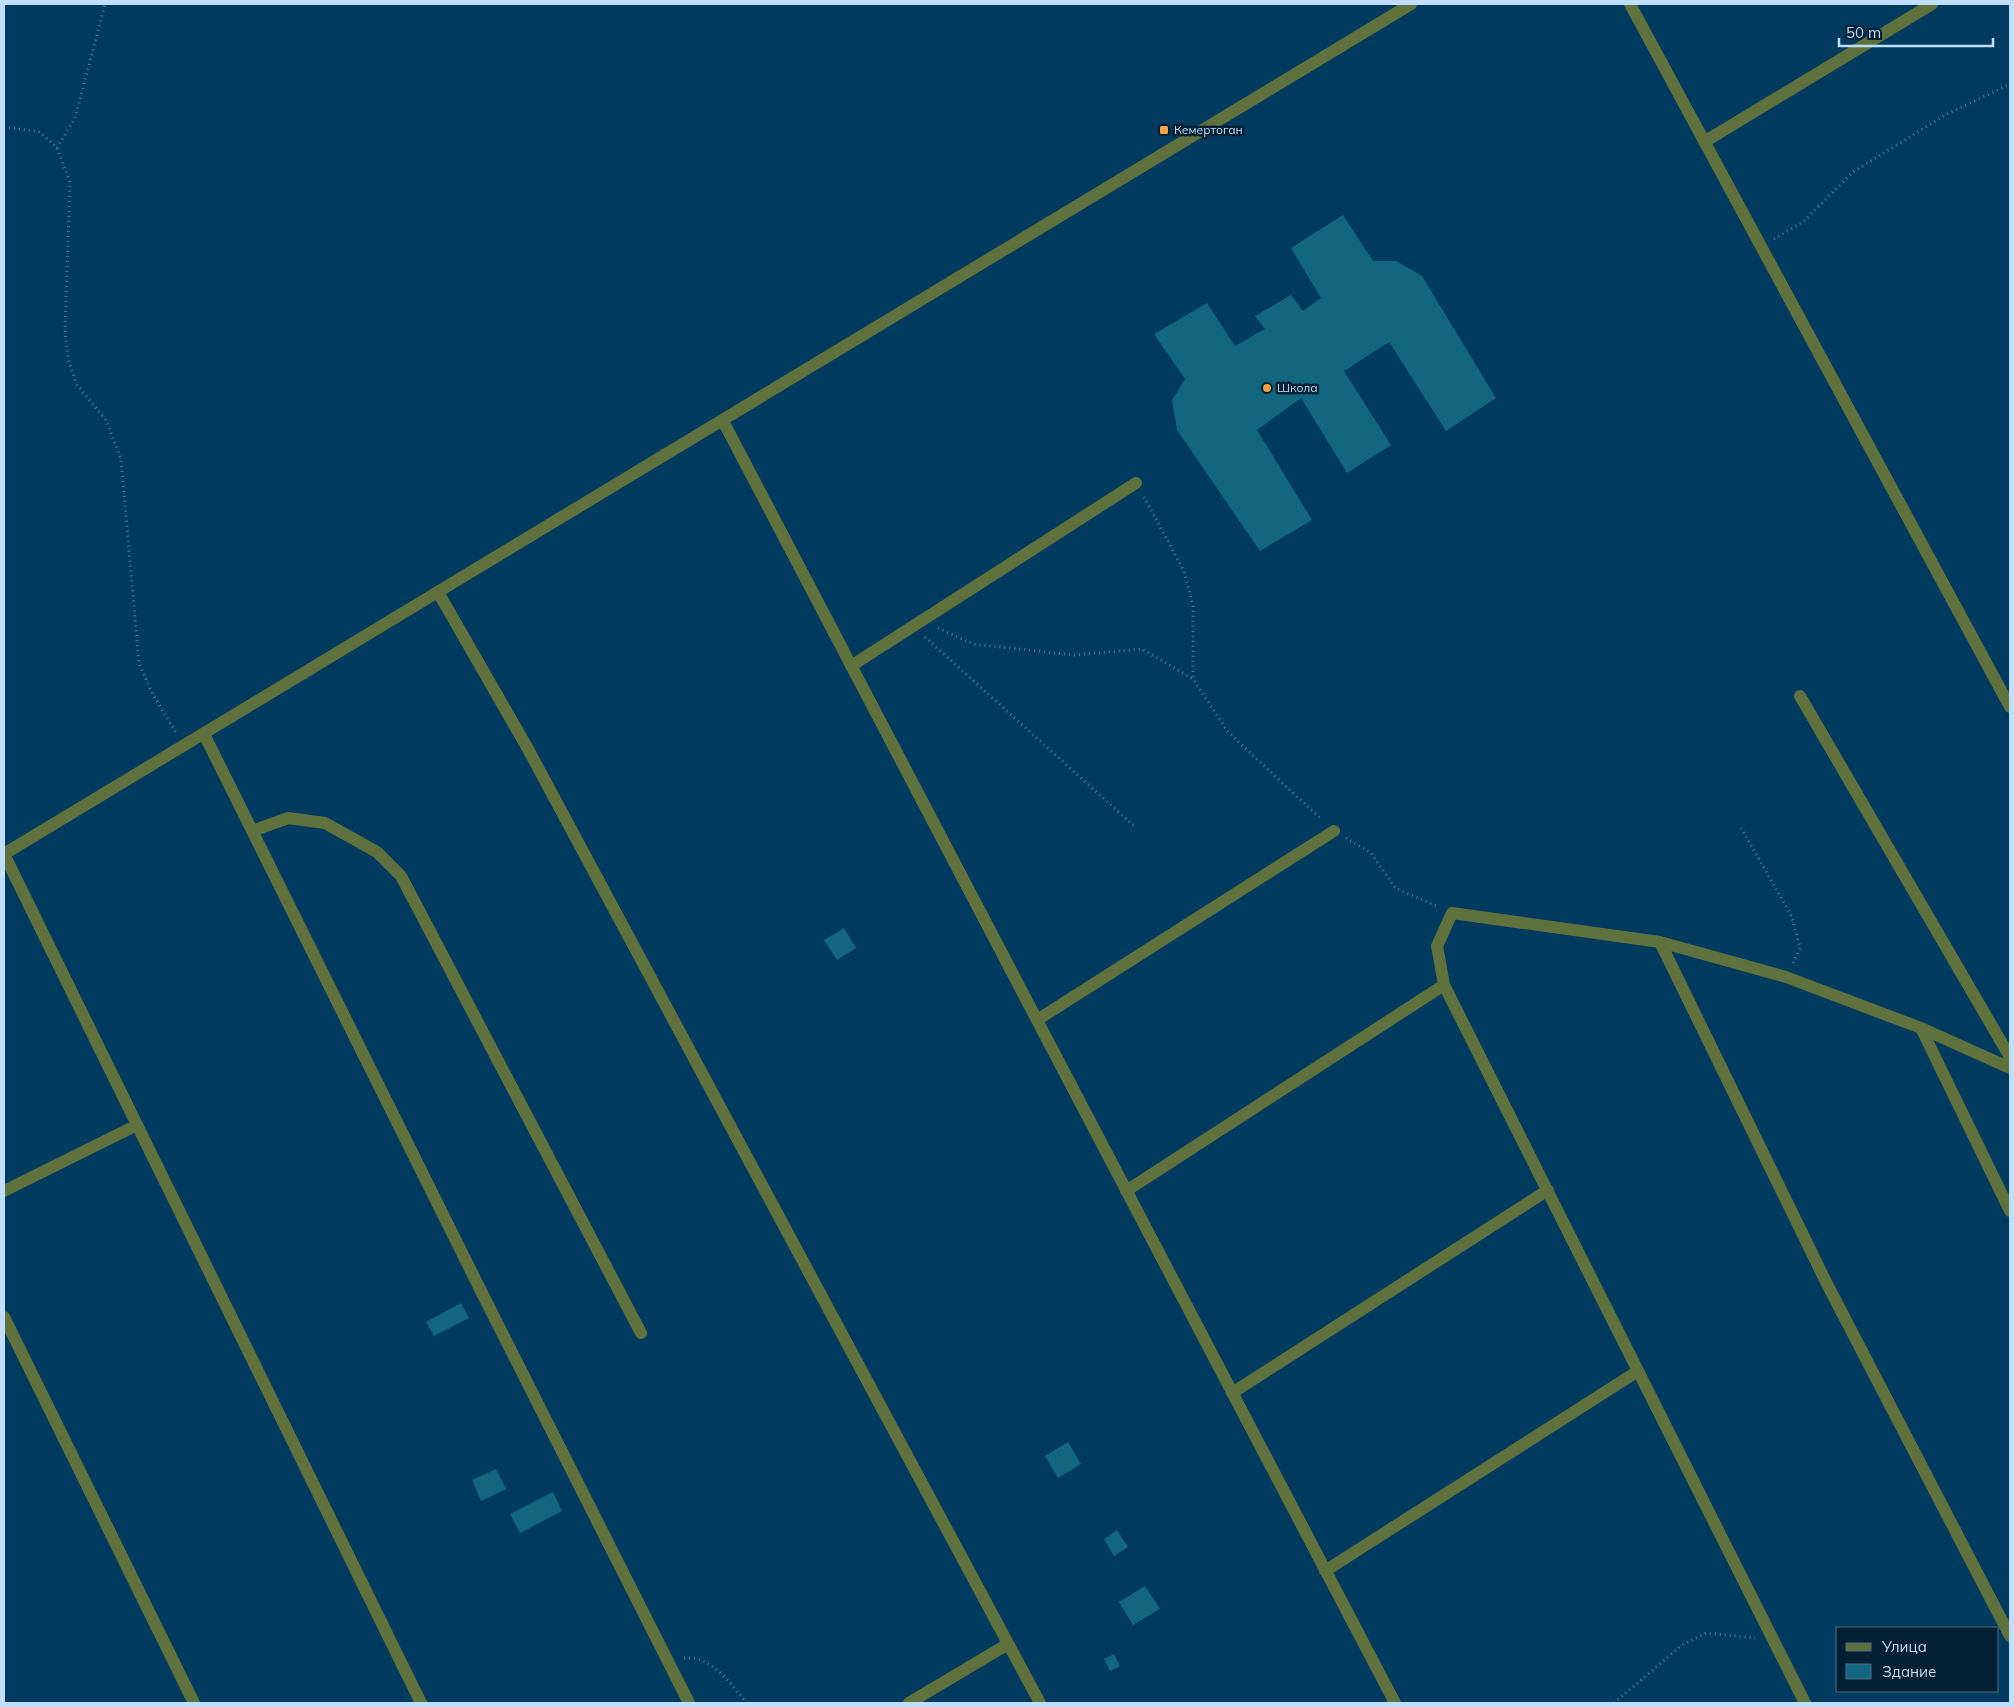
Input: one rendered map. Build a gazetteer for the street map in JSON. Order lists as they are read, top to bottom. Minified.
{"places":{"transit":["Кемертоган"],"other":["Школа"]},"legend":["Улица","Здание"],"scale_bar":"50 m"}
